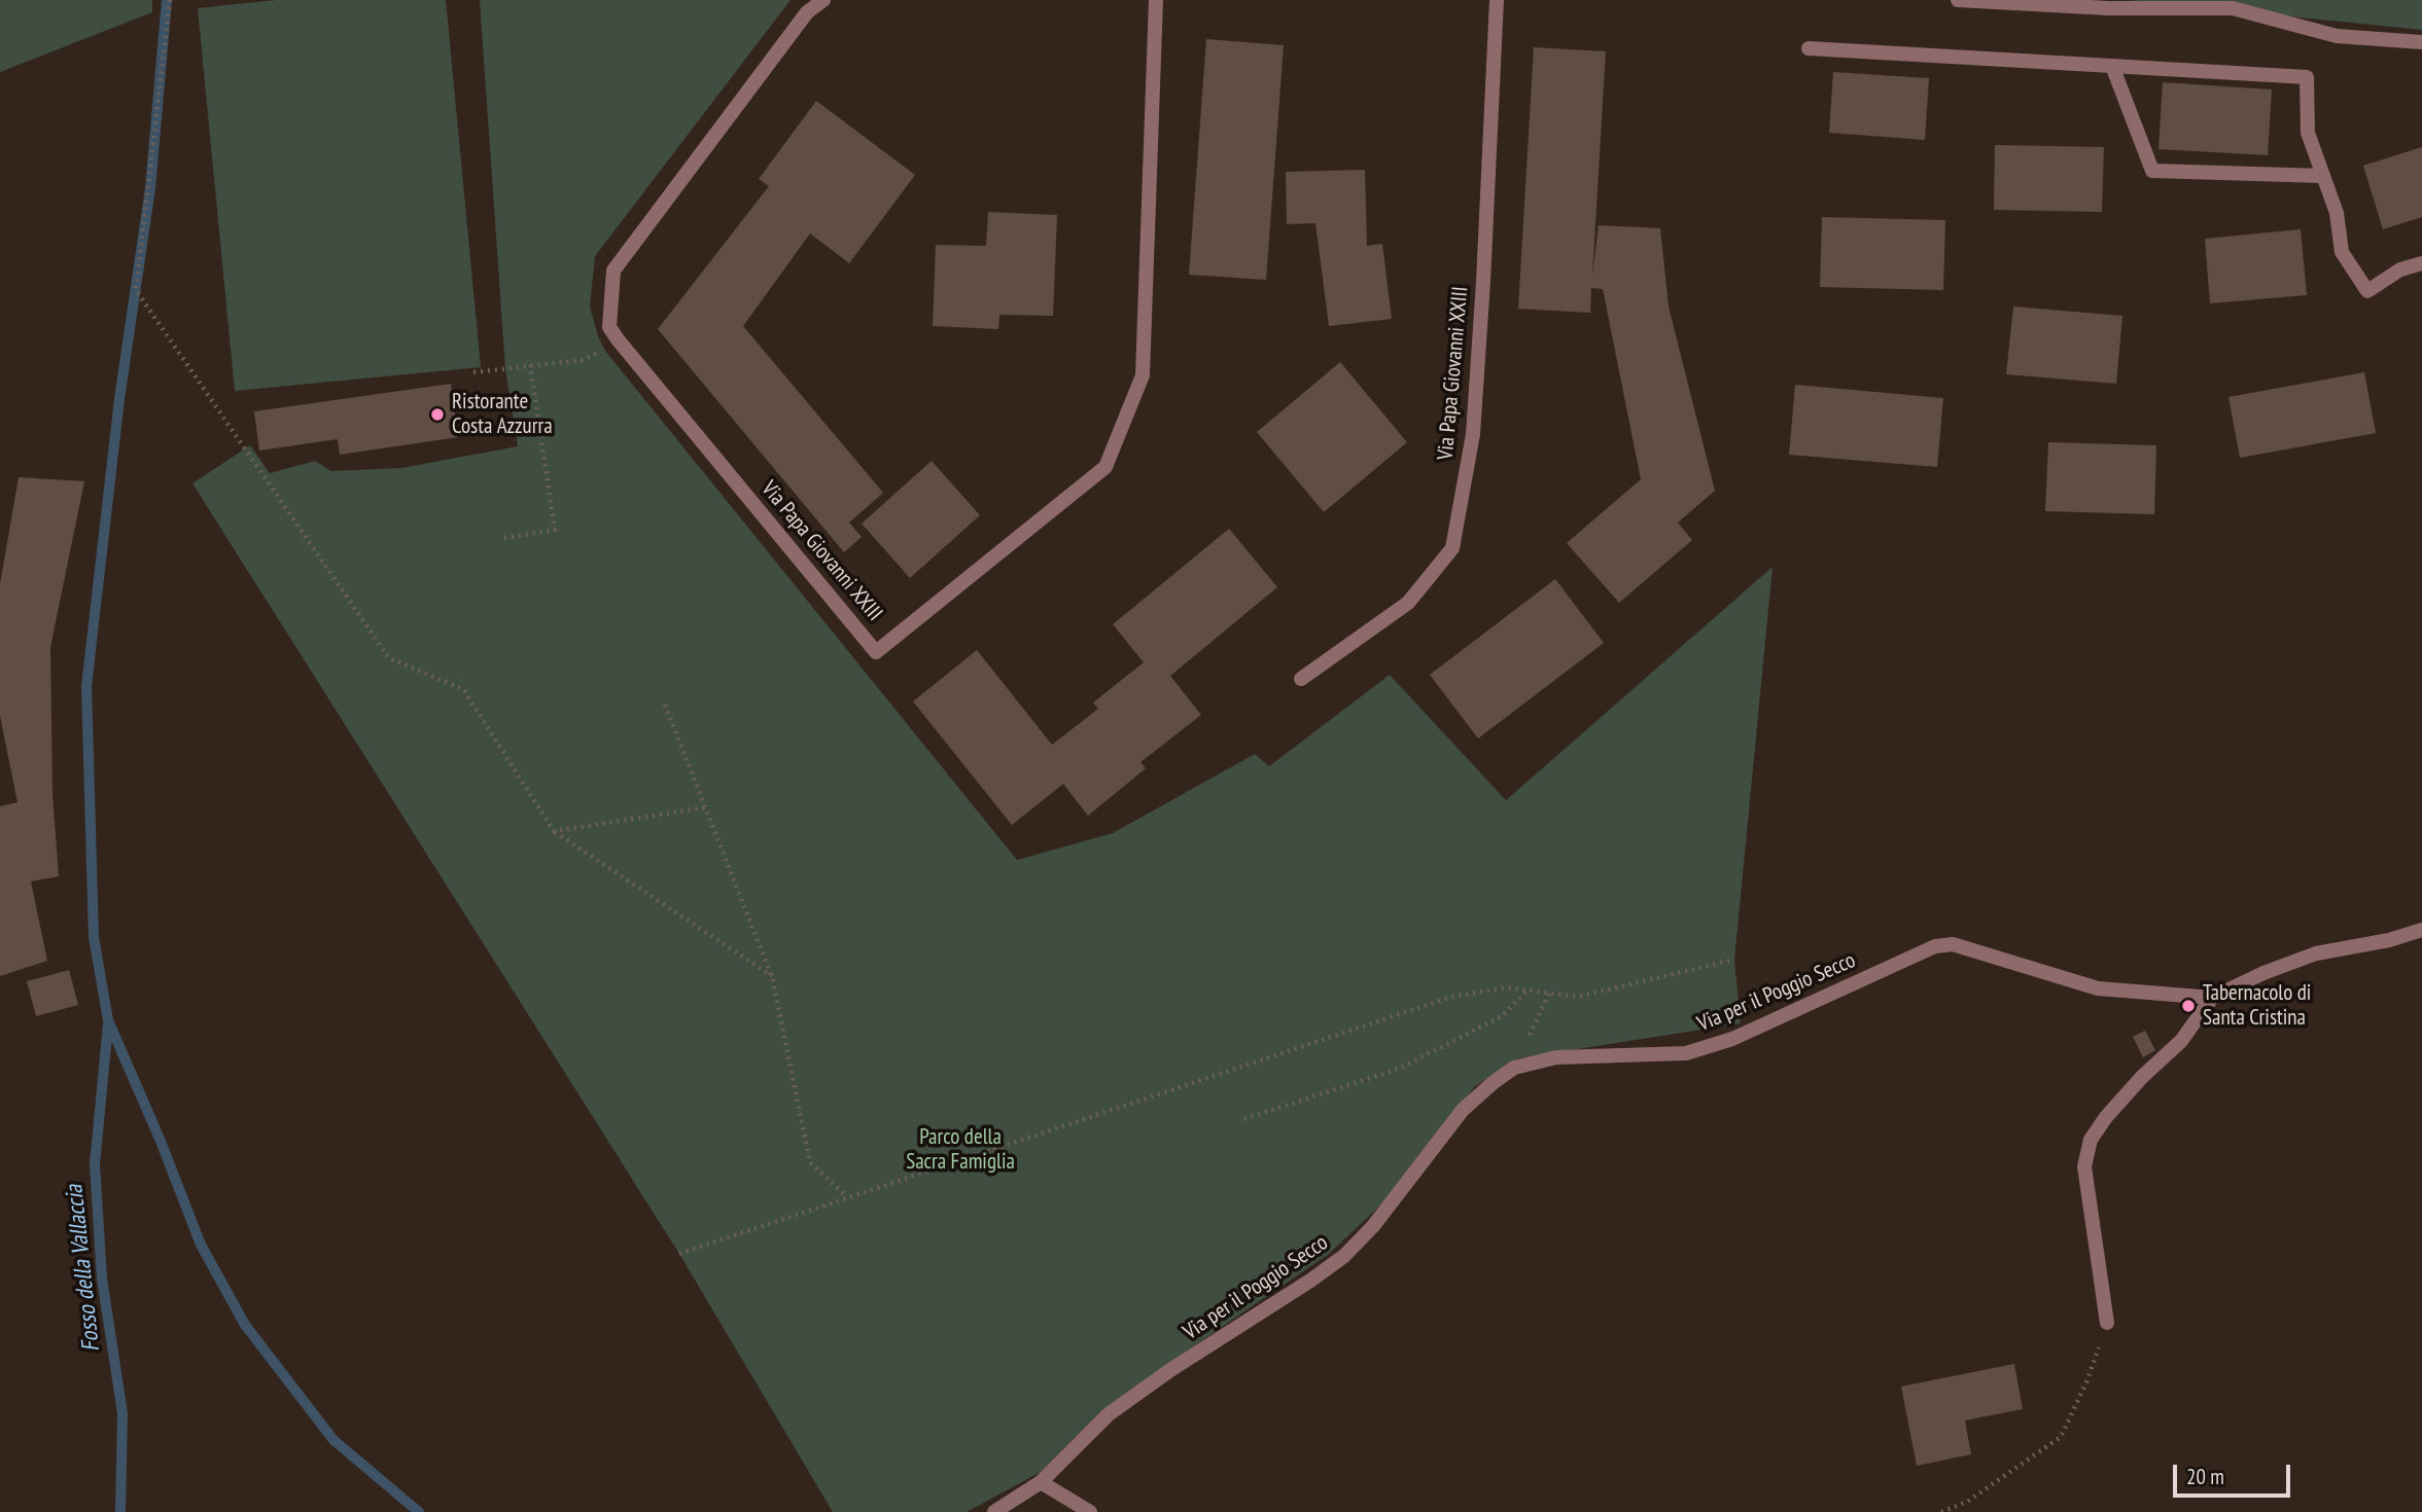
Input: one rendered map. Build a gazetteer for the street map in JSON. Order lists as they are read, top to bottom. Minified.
{"streets":{"street":["Via Papa Giovanni XXIII","Via per il Poggio Secco"]},"water":["Fosso della Vallaccia"],"parks":["Parco della Sacra Famiglia"],"places":["Ristorante Costa Azzurra","Tabernacolo di Santa Cristina"],"scale_bar":"20 m"}
